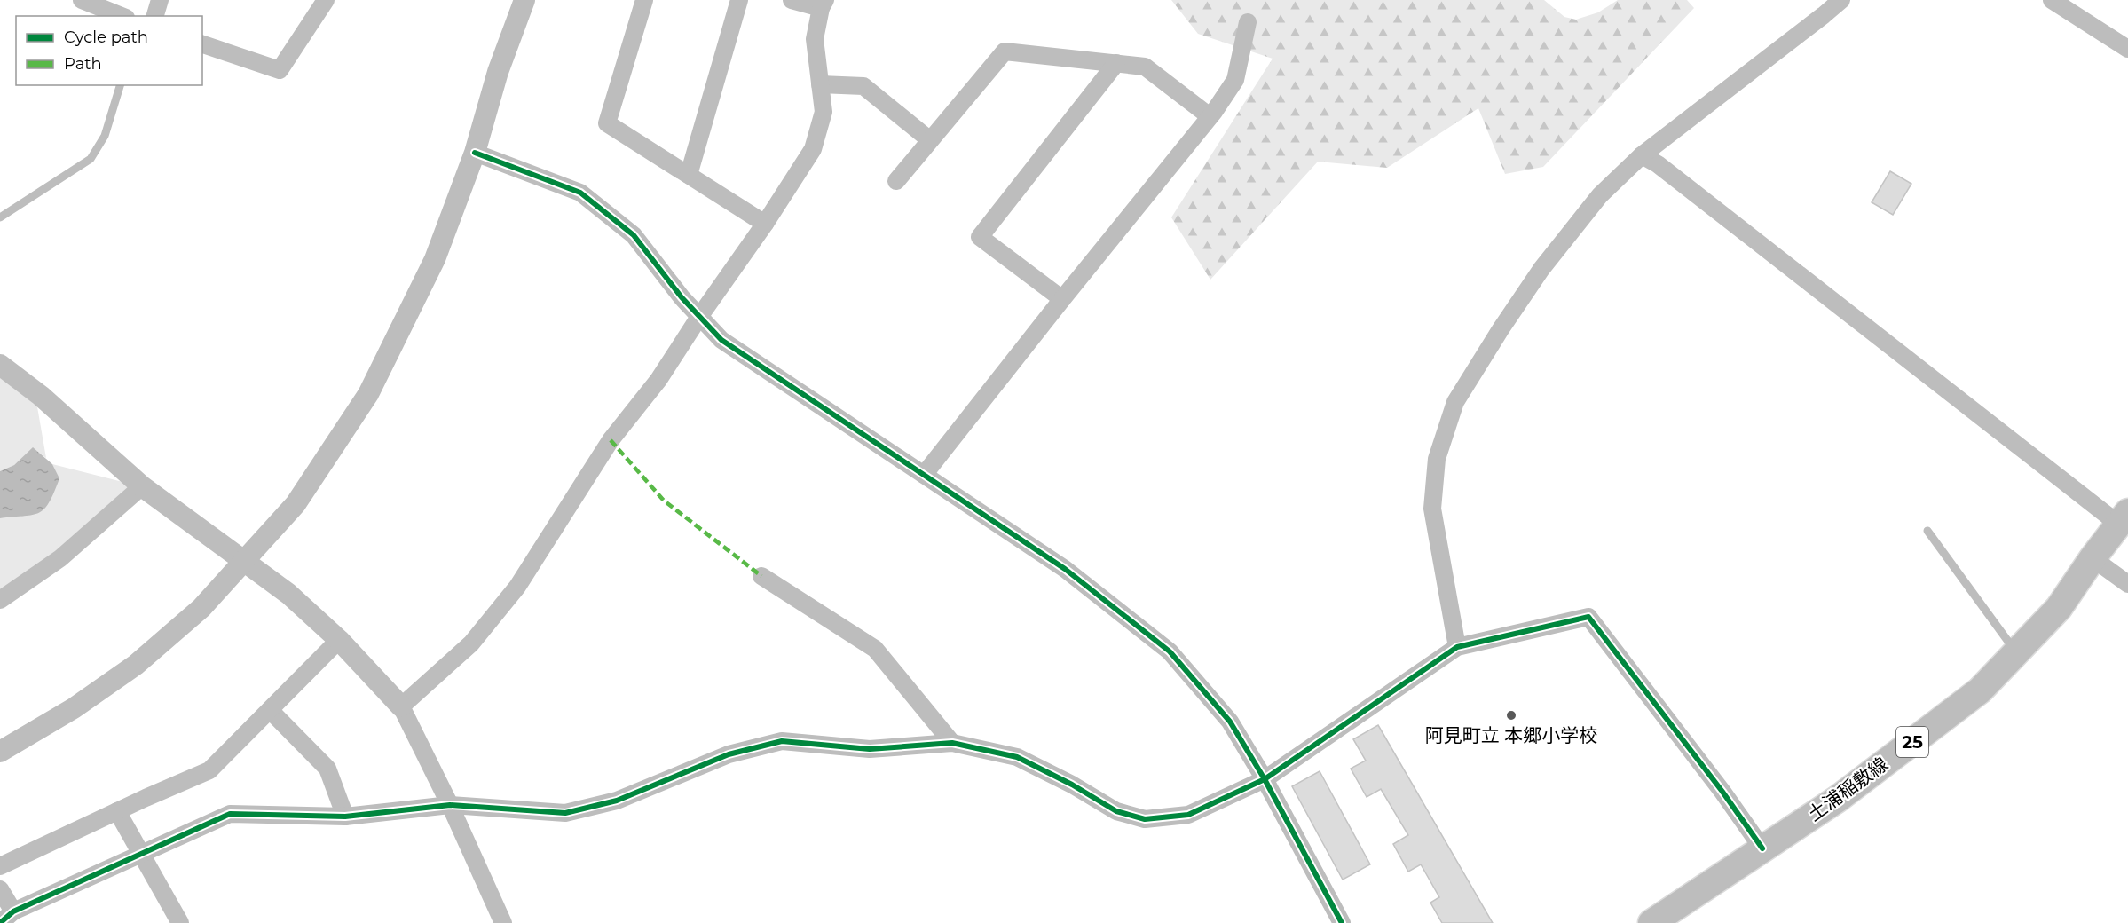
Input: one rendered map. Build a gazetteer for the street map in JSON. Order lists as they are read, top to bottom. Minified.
{"streets":{"main road":["25","土浦稲敷線"]},"places":["阿見町立 本郷小学校"],"legend":["Cycle path","Path"]}
